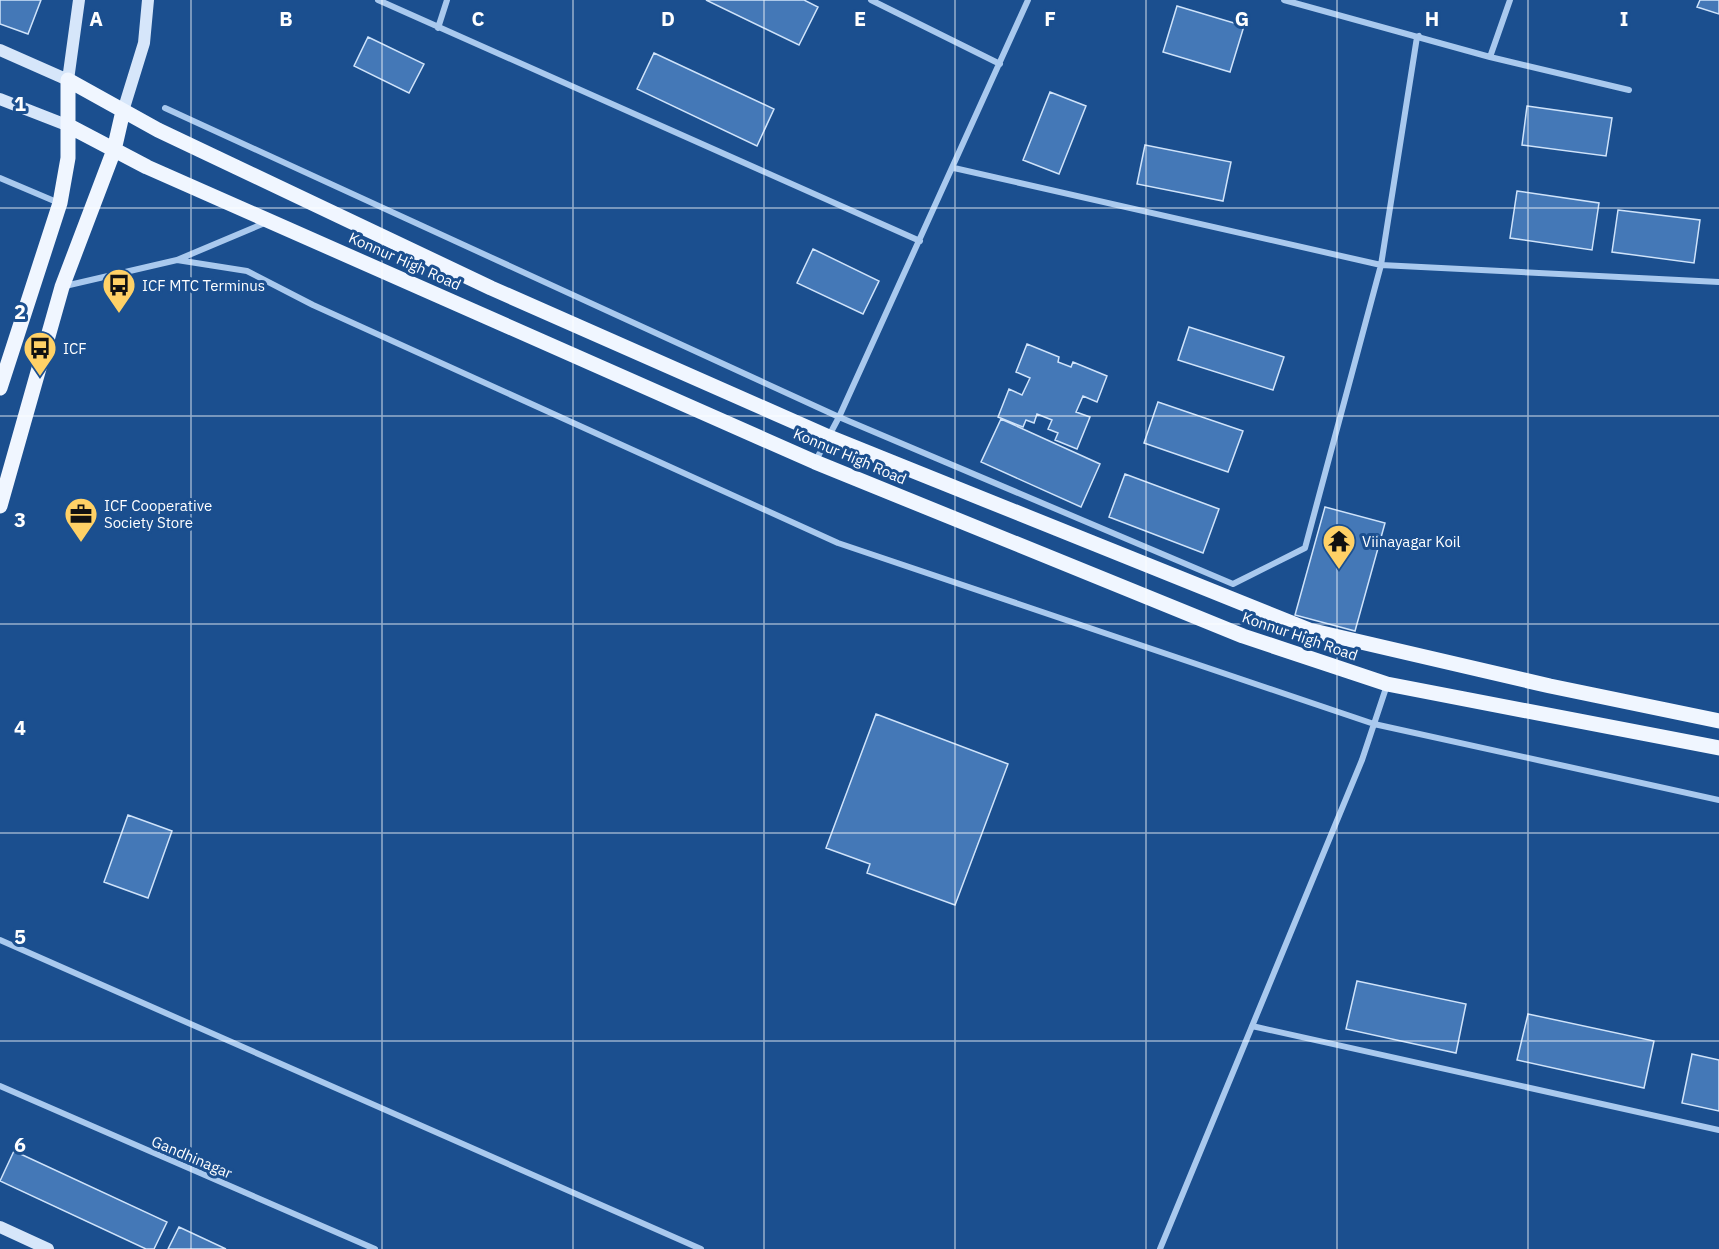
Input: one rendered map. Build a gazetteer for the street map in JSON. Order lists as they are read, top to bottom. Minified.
{"streets":{"main road":["Konnur High Road"],"street":["Gandhinagar"]},"places":{"bus stop":["ICF MTC Terminus","ICF"],"office":["ICF Cooperative Society Store"],"temple":["Viinayagar Koil"]},"grid":{"columns":["A","B","C","D","E","F","G","H","I"],"rows":["1","2","3","4","5","6"]}}
